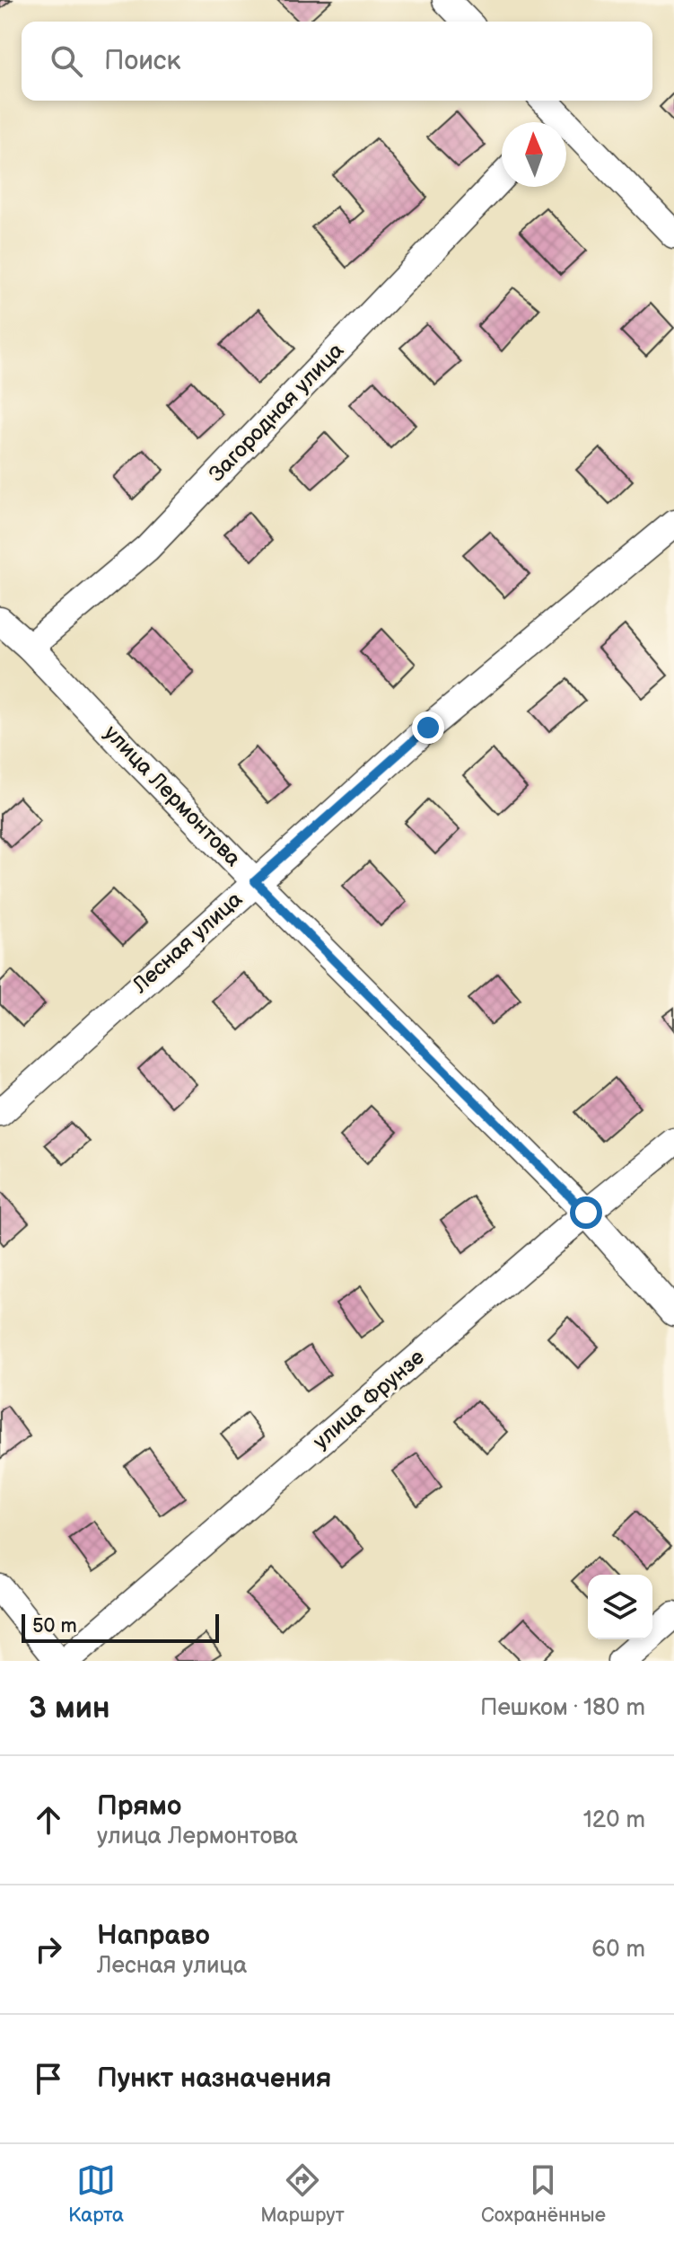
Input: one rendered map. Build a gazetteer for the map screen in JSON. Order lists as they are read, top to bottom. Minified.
{"streets":{"street":["Загородная улица","улица Лермонтова","Лесная улица","улица Фрунзе"]},"crossings":[["Загородная улица","улица Лермонтова"],["улица Лермонтова","Лесная улица"],["улица Лермонтова","улица Фрунзе"]],"scale_bar":"50 m","north":"top","page":{"search":"Поиск","scale":"50 m","heading":["3 мин","Пешком · 180 m"],"list":[["Прямо","улица Лермонтова","120 m"],["Направо","Лесная улица","60 m"],"Пункт назначения"],"nav":["Карта","Маршрут","Сохранённые"]}}
